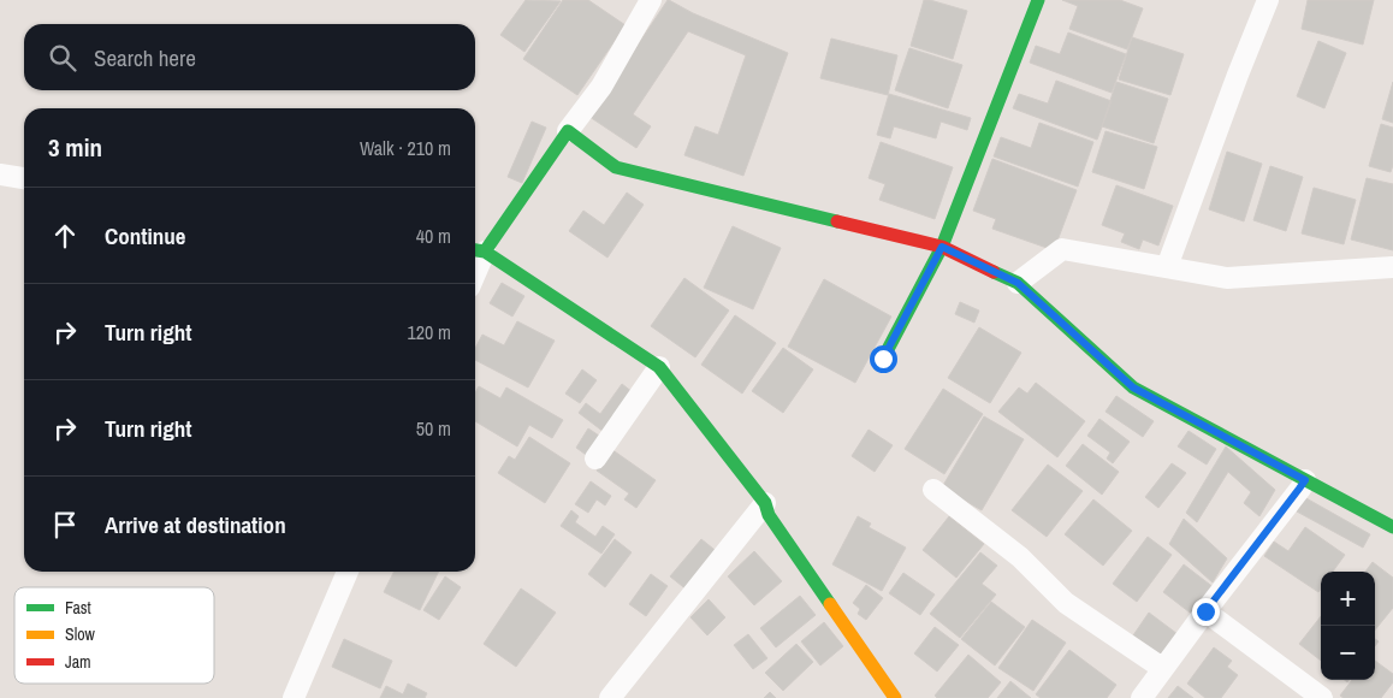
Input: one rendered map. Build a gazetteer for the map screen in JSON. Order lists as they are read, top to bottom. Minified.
{"legend":["Fast","Slow","Jam"],"page":{"search":"Search here","heading":["3 min","Walk · 210 m"],"list":[["Continue","40 m"],["Turn right","120 m"],["Turn right","50 m"],"Arrive at destination"],"map_buttons":["+","−"]}}
